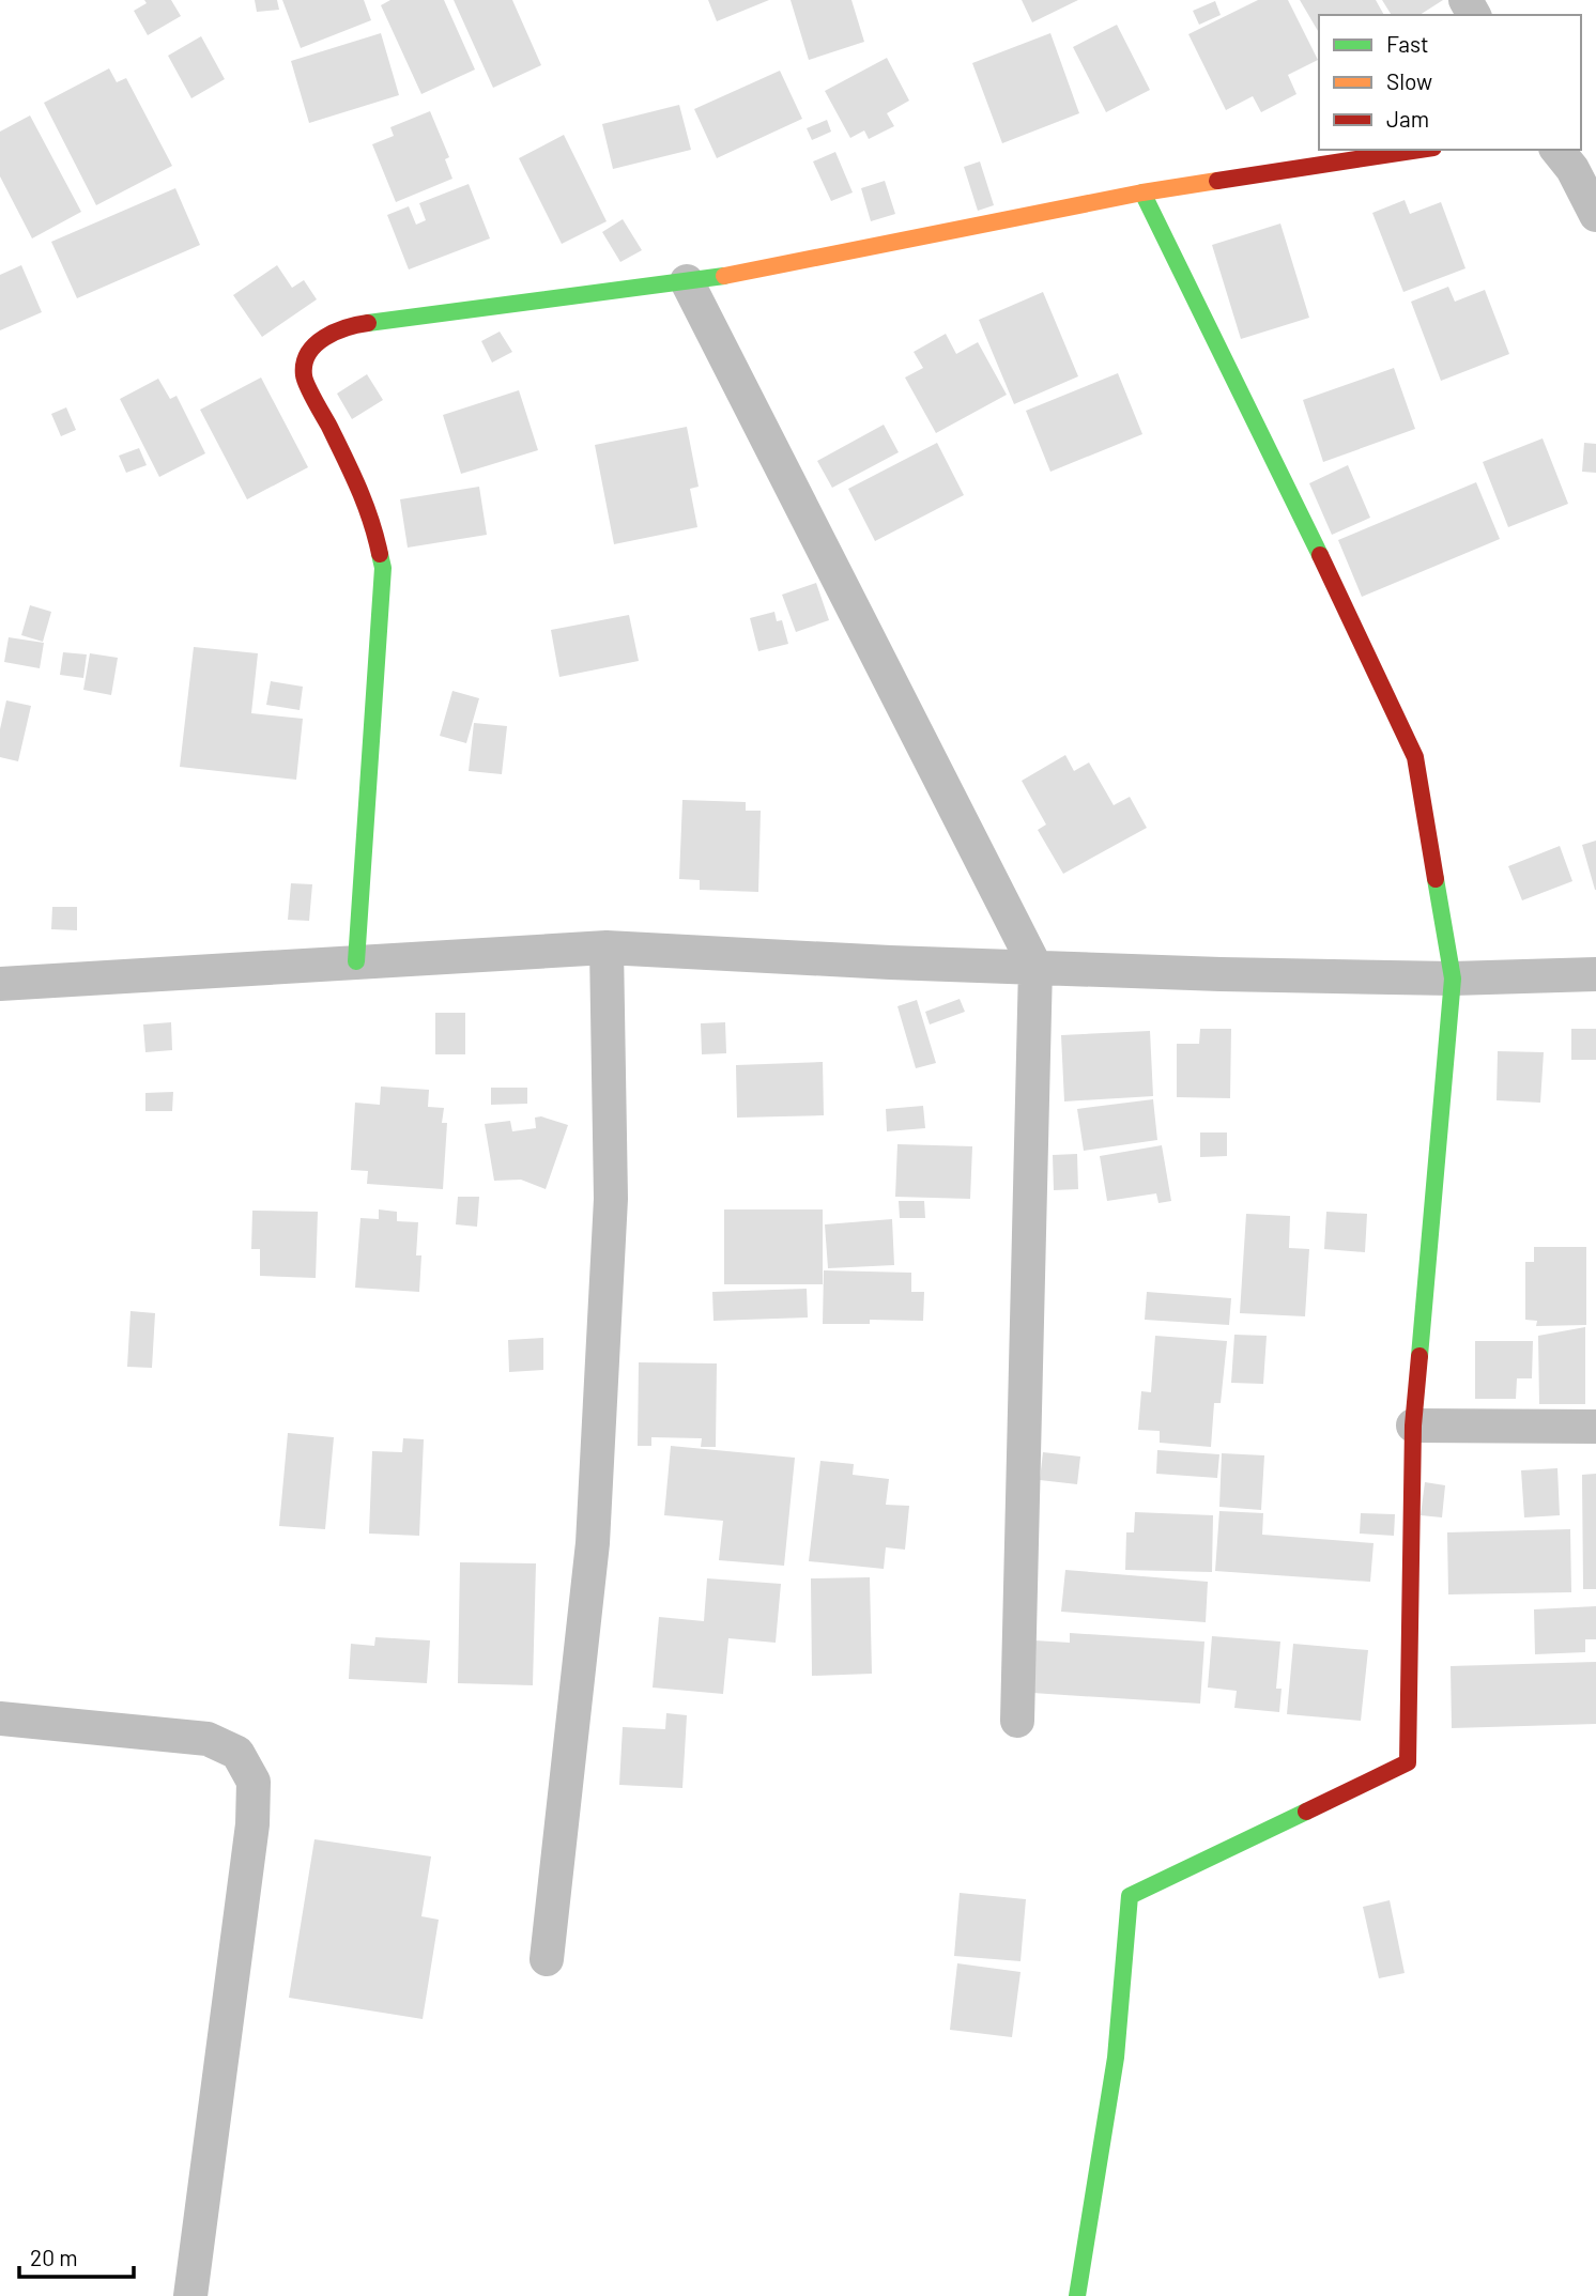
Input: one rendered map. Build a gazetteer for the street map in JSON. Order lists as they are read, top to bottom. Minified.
{"legend":["Fast","Slow","Jam"],"scale_bar":"20 m"}
